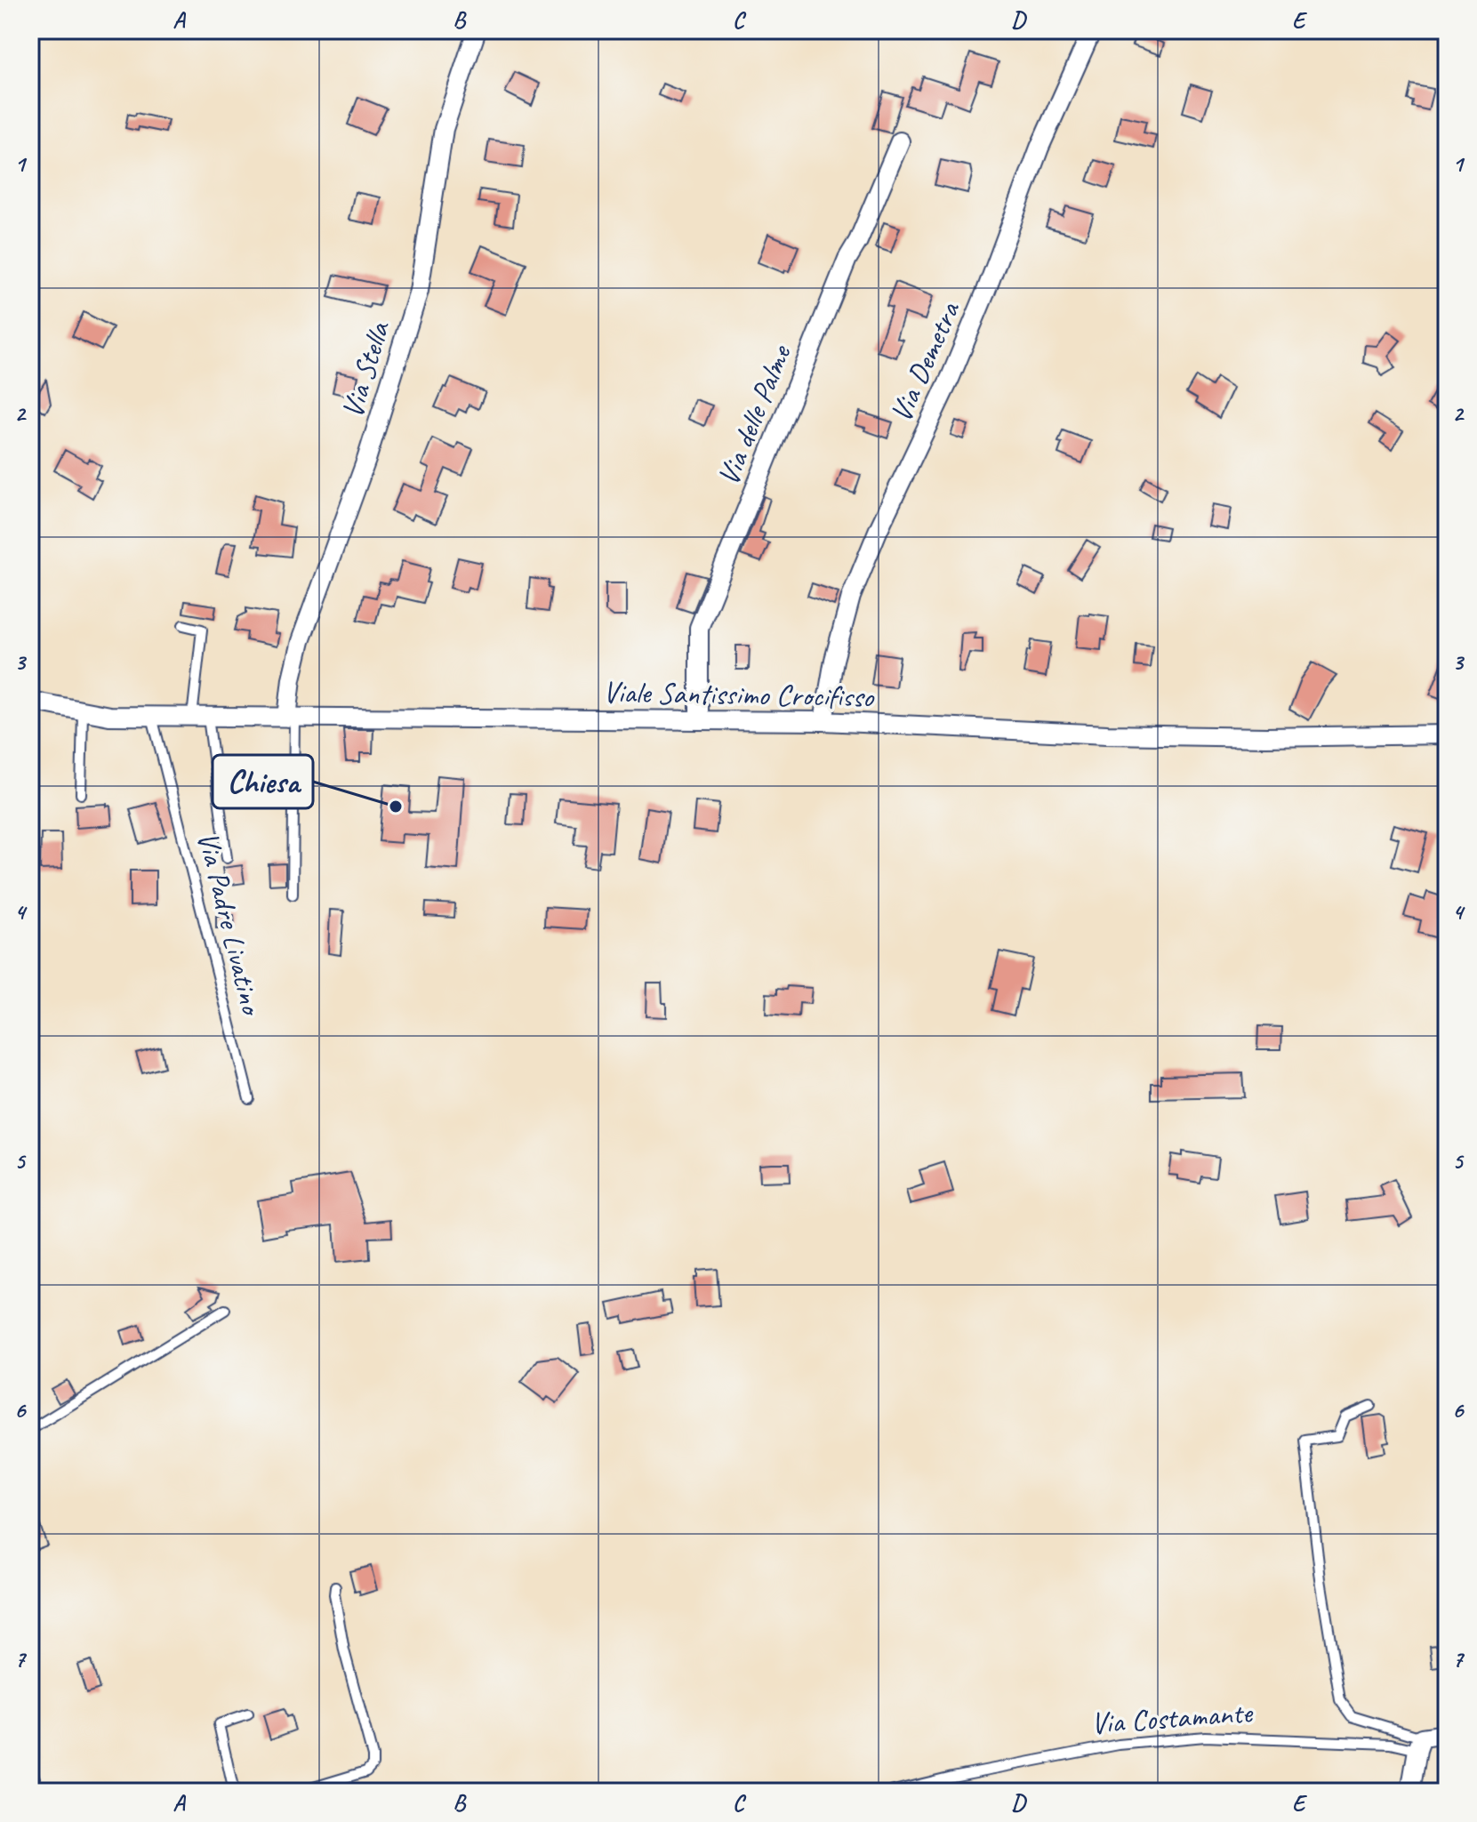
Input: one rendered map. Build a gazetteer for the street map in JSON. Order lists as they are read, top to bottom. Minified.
{"streets":{"street":["Via Demetra","Via Stella","Via delle Palme","Viale Santissimo Crocifisso"],"lane":["Via Padre Livatino","Via Costamante"]},"crossings":[["Via Demetra","Viale Santissimo Crocifisso"],["Via Stella","Viale Santissimo Crocifisso"],["Via delle Palme","Viale Santissimo Crocifisso"],["Viale Santissimo Crocifisso","Via Padre Livatino"]],"places":["Chiesa"],"grid":{"columns":["A","B","C","D","E"],"rows":["1","2","3","4","5","6","7"]}}
